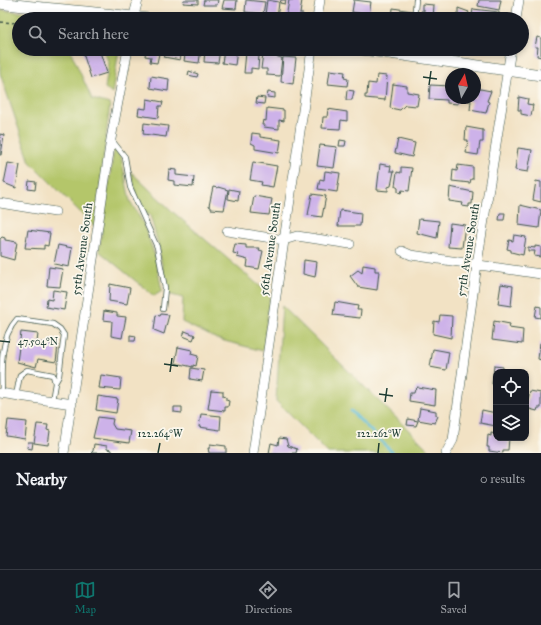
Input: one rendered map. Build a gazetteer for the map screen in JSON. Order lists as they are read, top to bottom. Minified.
{"streets":{"street":["55th Avenue South","56th Avenue South","57th Avenue South"]},"north":"top","page":{"search":"Search here","heading":["Nearby","0 results"],"nav":["Map","Directions","Saved"]},"coordinates":["47.504°N","122.264°W","122.262°W"]}
